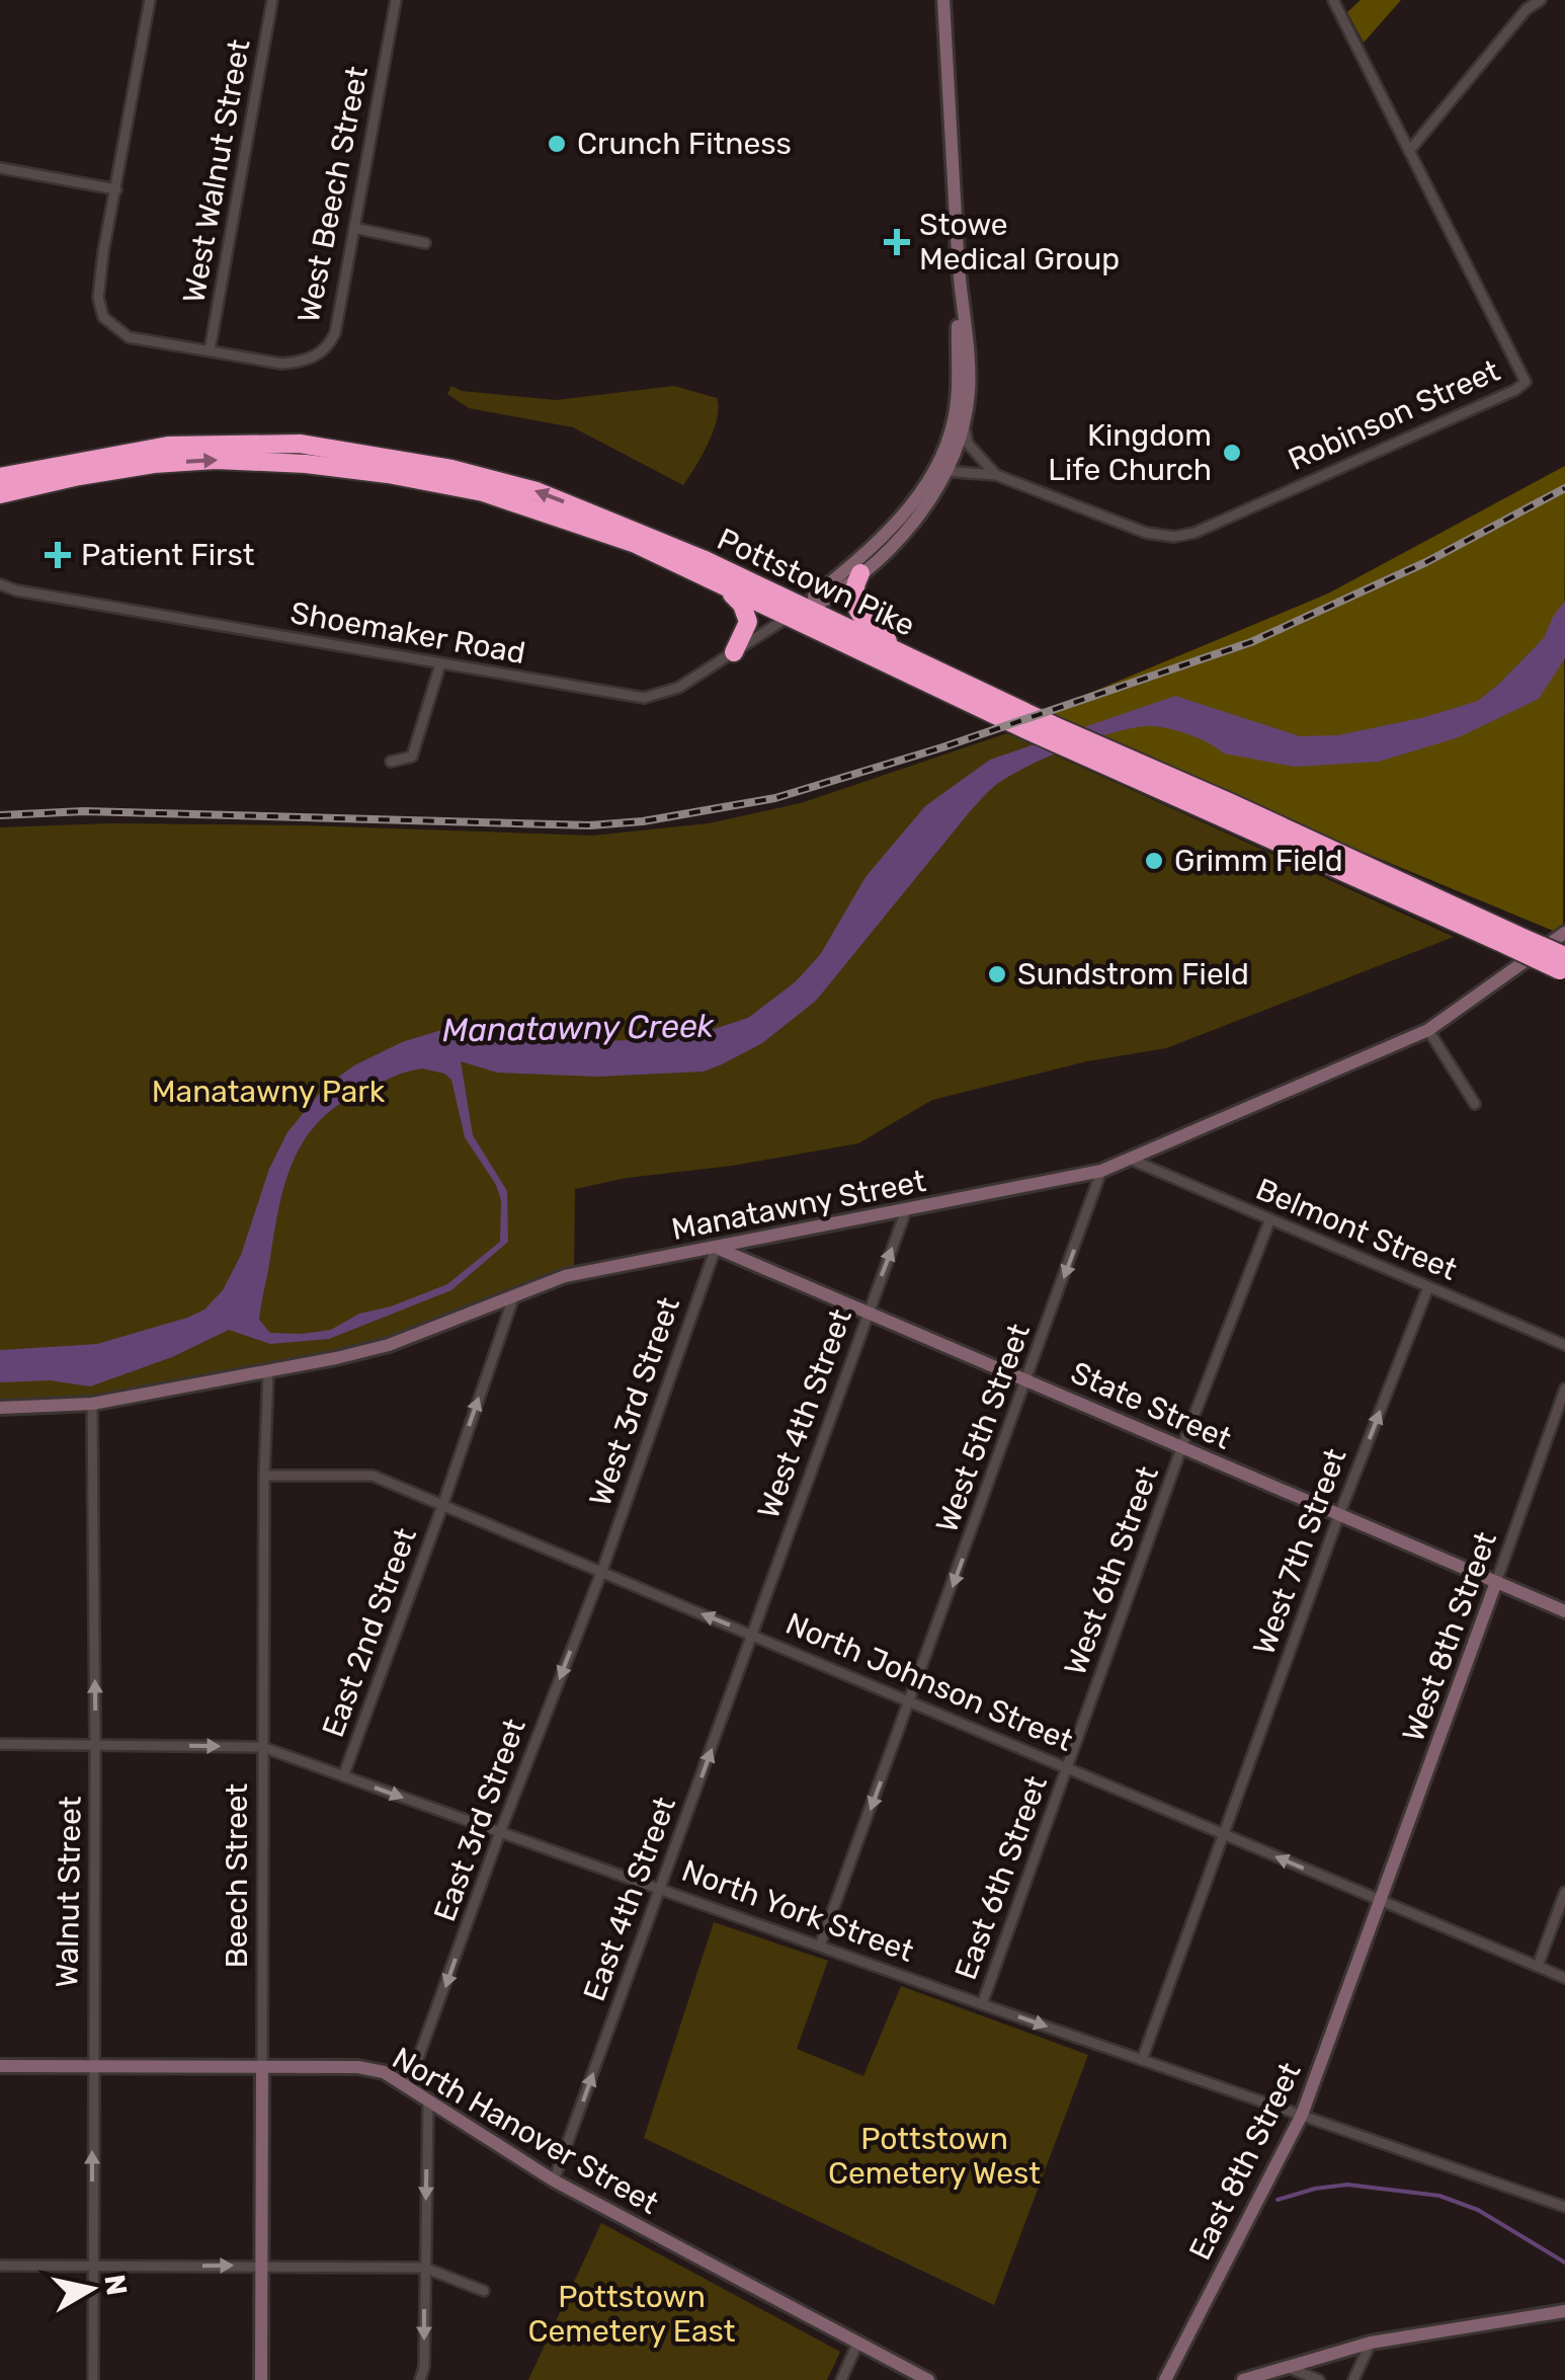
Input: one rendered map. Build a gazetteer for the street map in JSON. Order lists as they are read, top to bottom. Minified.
{"streets":{"highway":["Pottstown Pike"],"street":["West Walnut Street","West Beech Street","Robinson Street","Shoemaker Road","Manatawny Street","Belmont Street","West 3rd Street","State Street","West 4th Street","West 5th Street","West 7th Street","West 6th Street","East 2nd Street","West 8th Street","North Johnson Street","East 3rd Street","Beech Street","East 6th Street","Walnut Street","East 4th Street","North York Street","North Hanover Street","East 8th Street"]},"crossings":[["West Walnut Street","West Beech Street"],["Robinson Street","Shoemaker Road"],["Pottstown Pike","Shoemaker Road"],["Manatawny Street","Belmont Street"],["Manatawny Street","West 3rd Street"],["Manatawny Street","State Street"],["Manatawny Street","West 4th Street"],["Manatawny Street","West 5th Street"],["Manatawny Street","East 2nd Street"],["Manatawny Street","Beech Street"],["Manatawny Street","Walnut Street"],["Belmont Street","West 7th Street"],["Belmont Street","West 6th Street"],["West 3rd Street","State Street"],["West 3rd Street","North Johnson Street"],["West 3rd Street","East 3rd Street"],["State Street","West 4th Street"],["State Street","West 5th Street"],["State Street","West 7th Street"],["State Street","West 6th Street"],["State Street","West 8th Street"],["West 4th Street","North Johnson Street"],["West 4th Street","East 4th Street"],["West 5th Street","North Johnson Street"],["West 5th Street","North York Street"],["West 7th Street","North Johnson Street"],["West 7th Street","North York Street"],["West 6th Street","North Johnson Street"],["West 6th Street","East 6th Street"],["East 2nd Street","North Johnson Street"],["East 2nd Street","North York Street"],["West 8th Street","North Johnson Street"],["West 8th Street","East 8th Street"],["North Johnson Street","East 3rd Street"],["North Johnson Street","Beech Street"],["North Johnson Street","East 6th Street"],["North Johnson Street","East 4th Street"],["North Johnson Street","East 8th Street"],["East 3rd Street","North York Street"],["East 3rd Street","North Hanover Street"],["Beech Street","North York Street"],["Beech Street","North Hanover Street"],["East 6th Street","North York Street"],["Walnut Street","North York Street"],["Walnut Street","North Hanover Street"],["East 4th Street","North York Street"],["East 4th Street","North Hanover Street"],["North York Street","East 8th Street"]],"one_way":["West 5th Street","East 2nd Street","East 3rd Street","Walnut Street","East 4th Street"],"water":["Manatawny Creek"],"parks":["Manatawny Park","Pottstown Cemetery West","Pottstown Cemetery East"],"places":{"other":["Crunch Fitness","Kingdom Life Church","Grimm Field","Sundstrom Field"],"health":["Stowe Medical Group","Patient First"]},"north":"right"}
